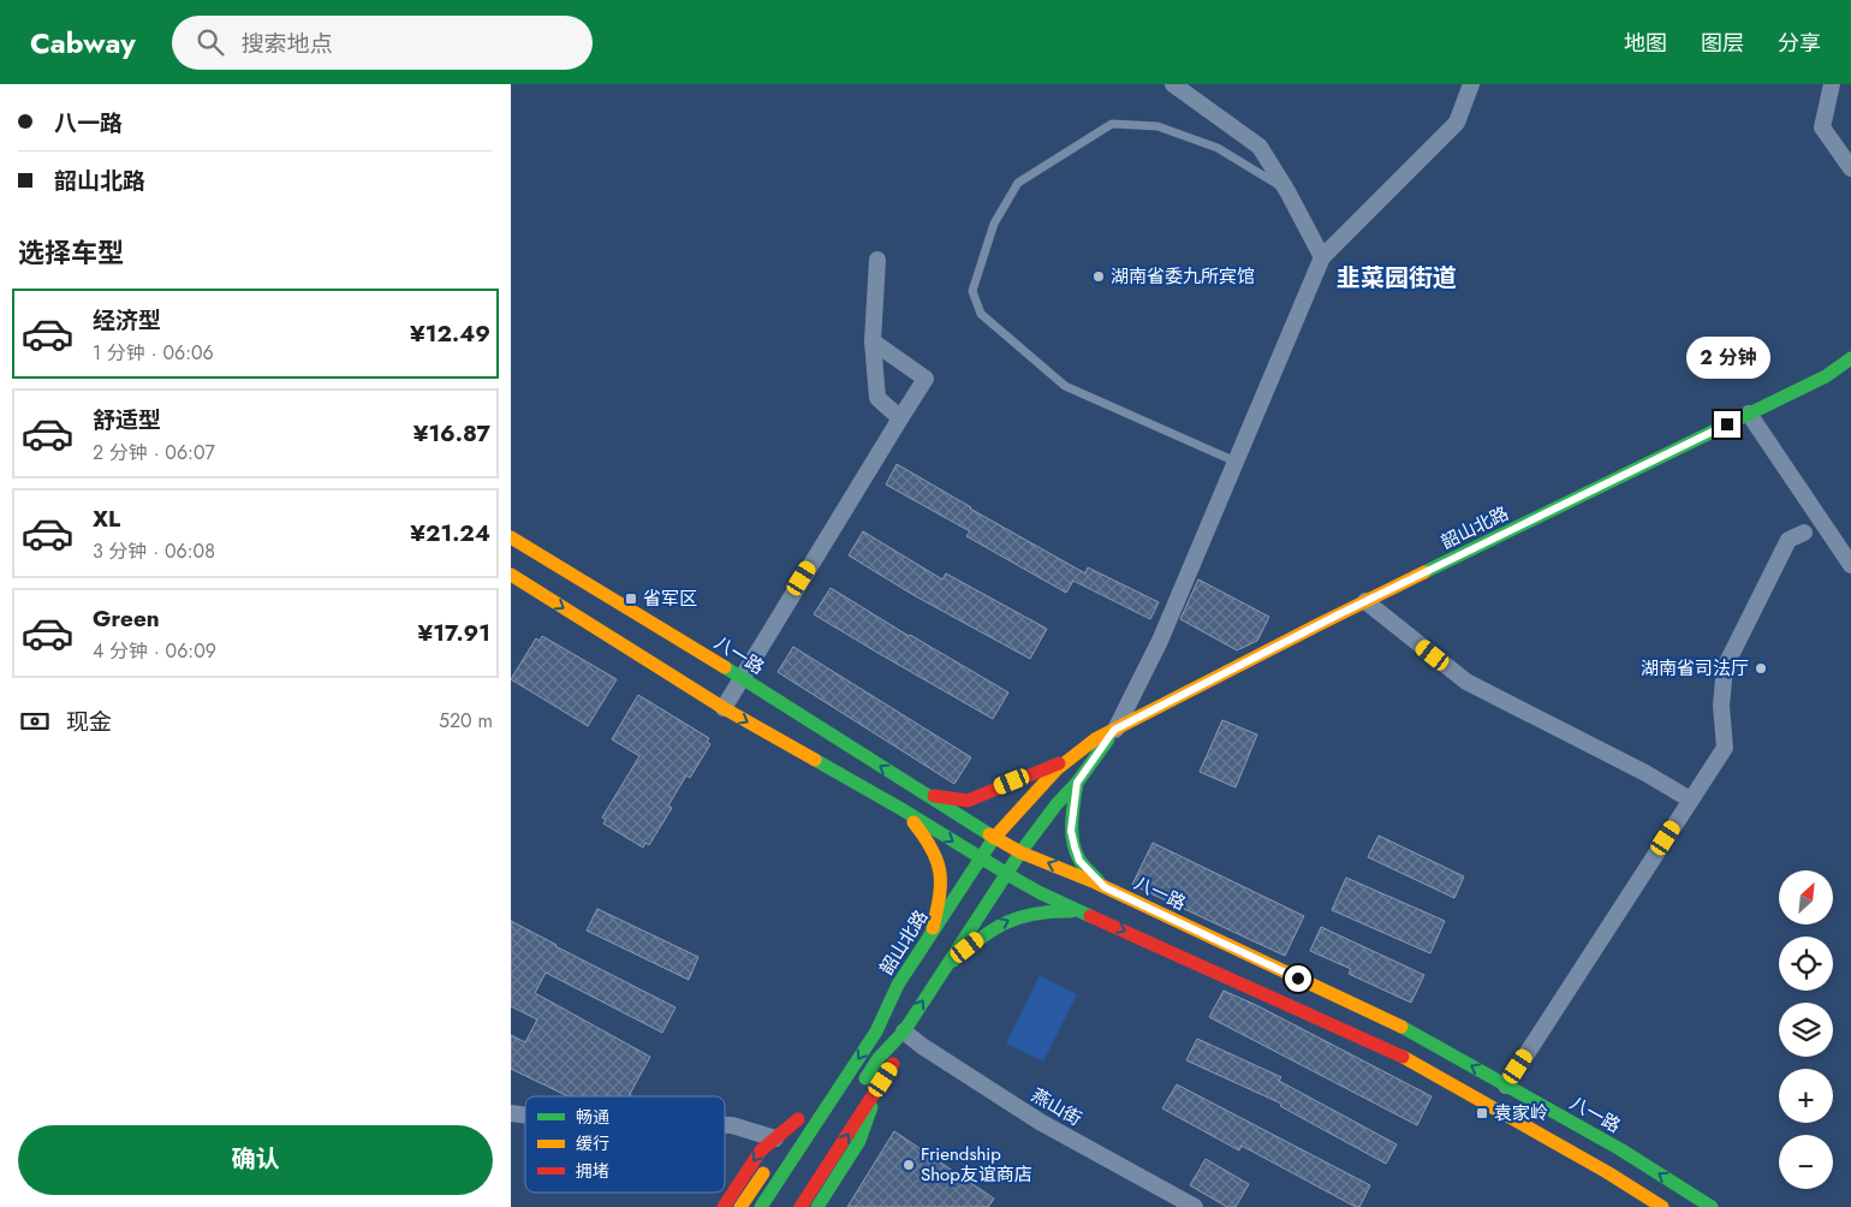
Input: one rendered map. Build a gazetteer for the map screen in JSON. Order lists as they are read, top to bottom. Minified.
{"streets":{"main road":["韶山北路","八一路"],"street":["燕山街"]},"crossings":[["韶山北路","八一路"],["韶山北路","燕山街"]],"districts":["韭菜园街道"],"places":{"other":["湖南省委九所宾馆","湖南省司法厅","Friendship Shop友谊商店"],"transit":["省军区","袁家岭"]},"legend":["畅通","缓行","拥堵"],"north":"top right","page":{"header":"Cabway","search":"搜索地点","nav":["地图","图层","分享"],"banner":["八一路","韶山北路"],"heading":"选择车型","list":[{"name":"经济型","note":"1 分钟 · 06:06","value":"¥12.49"},{"name":"舒适型","note":"2 分钟 · 06:07","value":"¥16.87"},{"name":"XL","note":"3 分钟 · 06:08","value":"¥21.24"},{"name":"Green","note":"4 分钟 · 06:09","value":"¥17.91"}],"bubble":"2 分钟","pay":["现金","520 m"],"map_buttons":["+","−"],"buttons":"确认"}}
